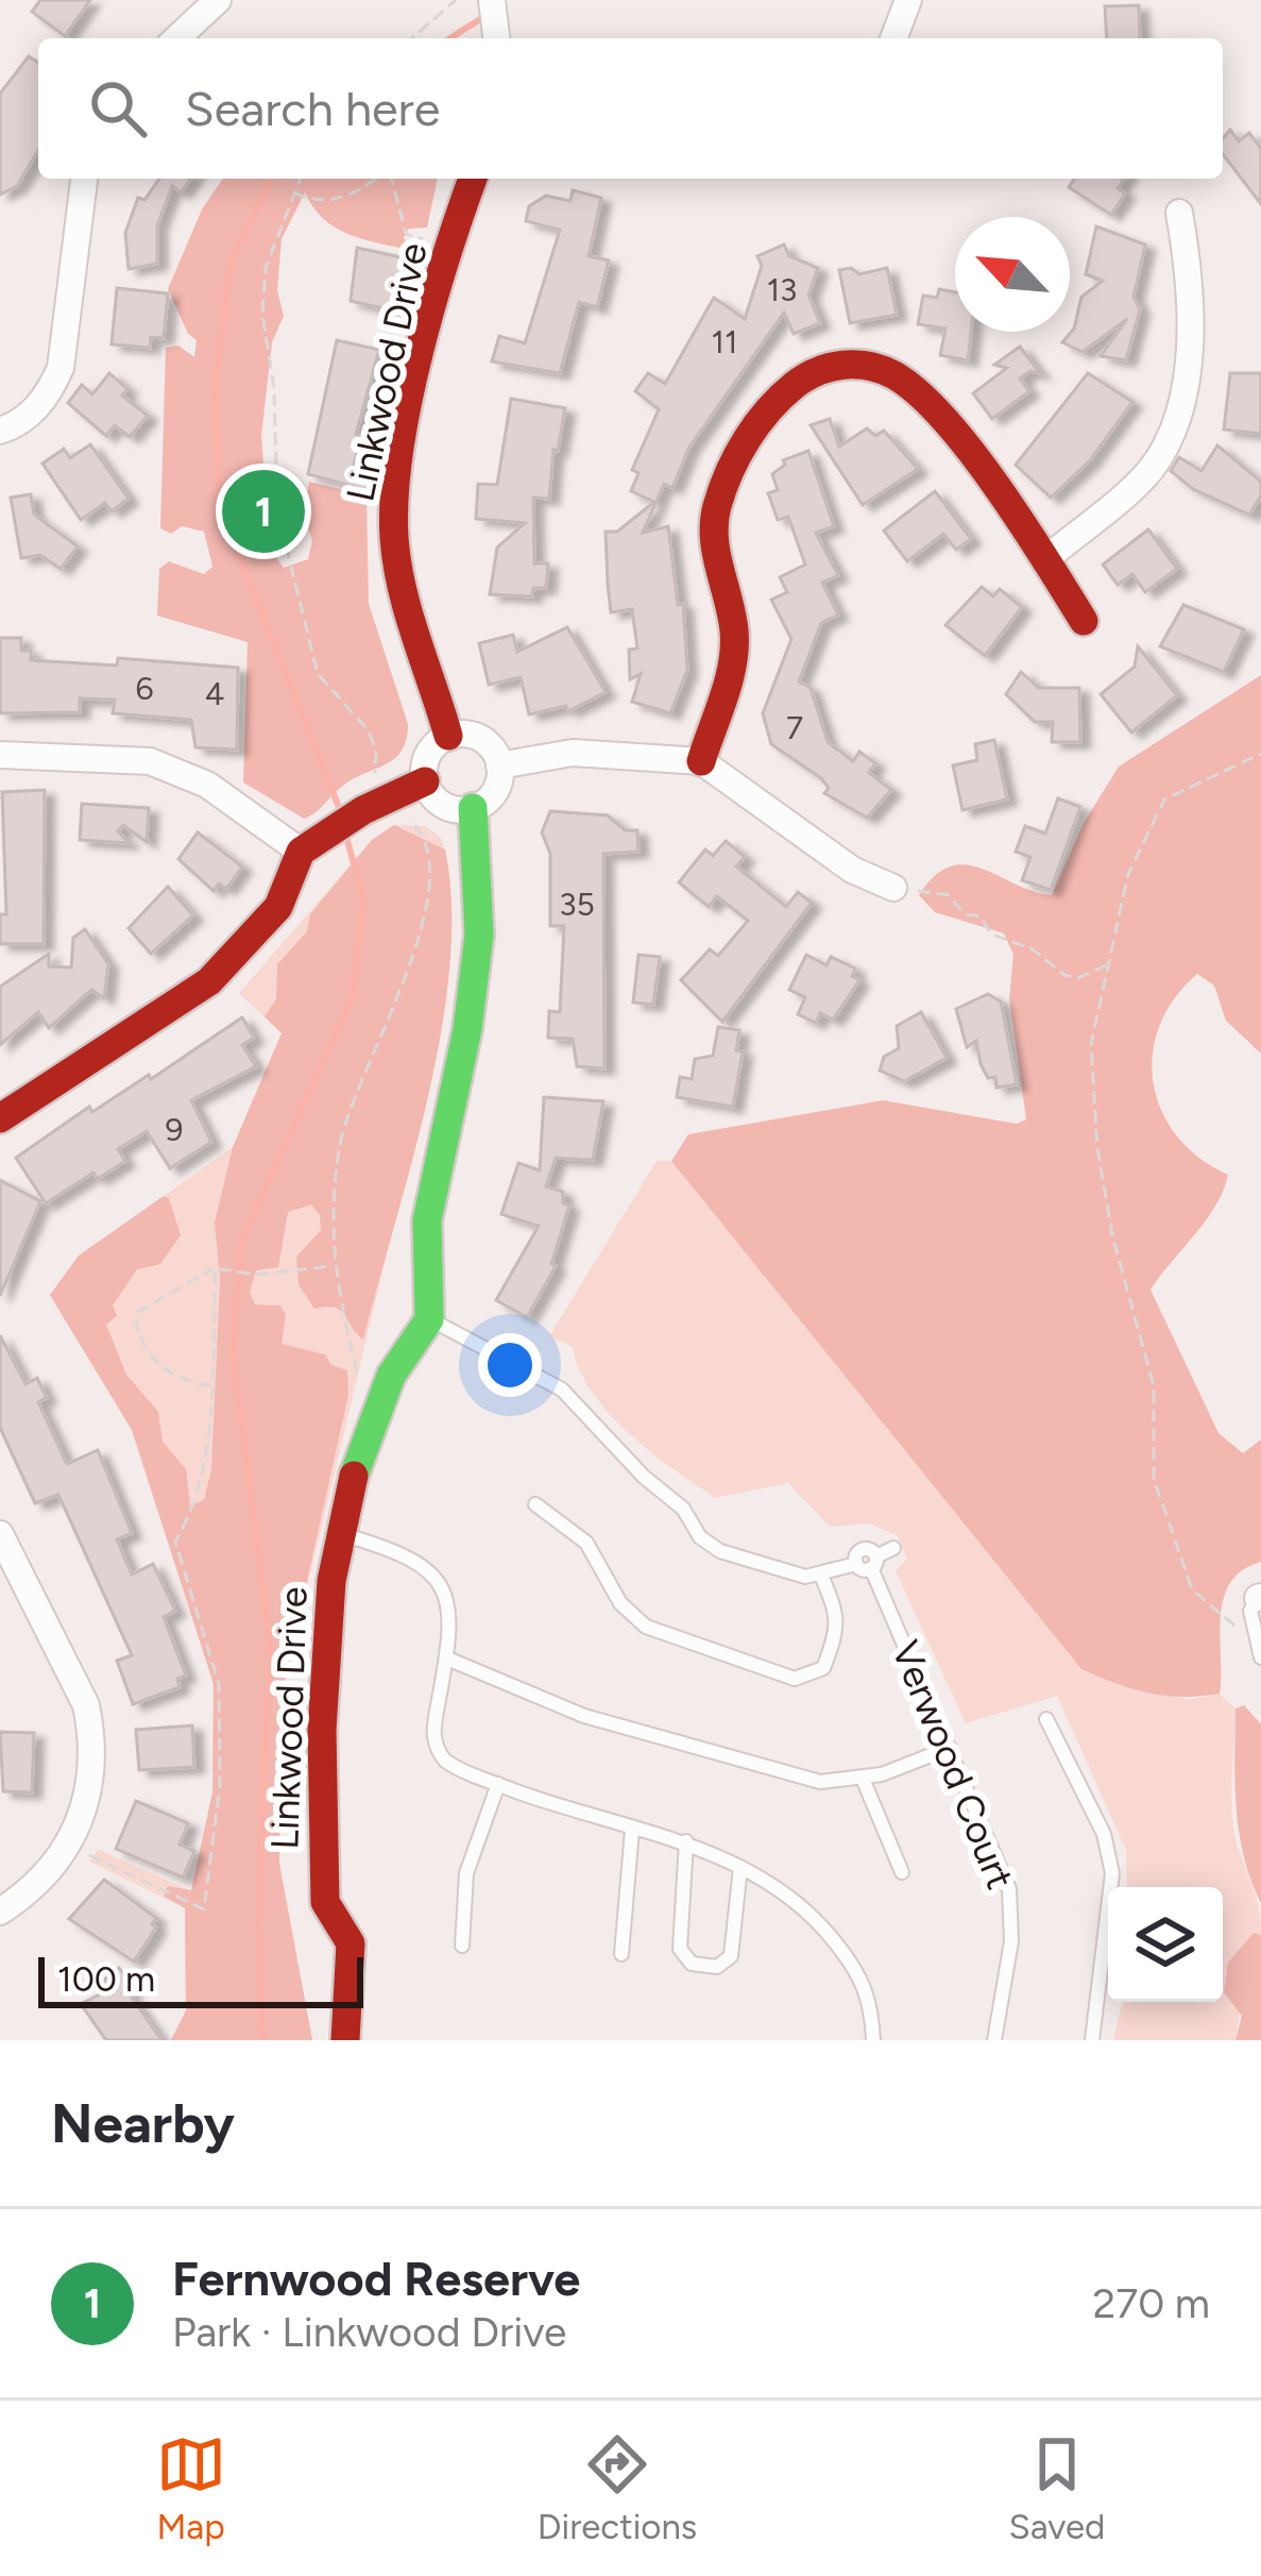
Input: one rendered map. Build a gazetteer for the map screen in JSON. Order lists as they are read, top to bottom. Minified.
{"streets":{"street":["Linkwood Drive"],"lane":["Verwood Court"]},"house_numbers":["13","11","6","4","7","35","9"],"scale_bar":"100 m","north":"top left","page":{"search":"Search here","pins":"1","scale":"100 m","heading":"Nearby","list":[{"mark":"1","name":"Fernwood Reserve","note":"Park · Linkwood Drive","value":"270 m"}],"nav":["Map","Directions","Saved"]}}
